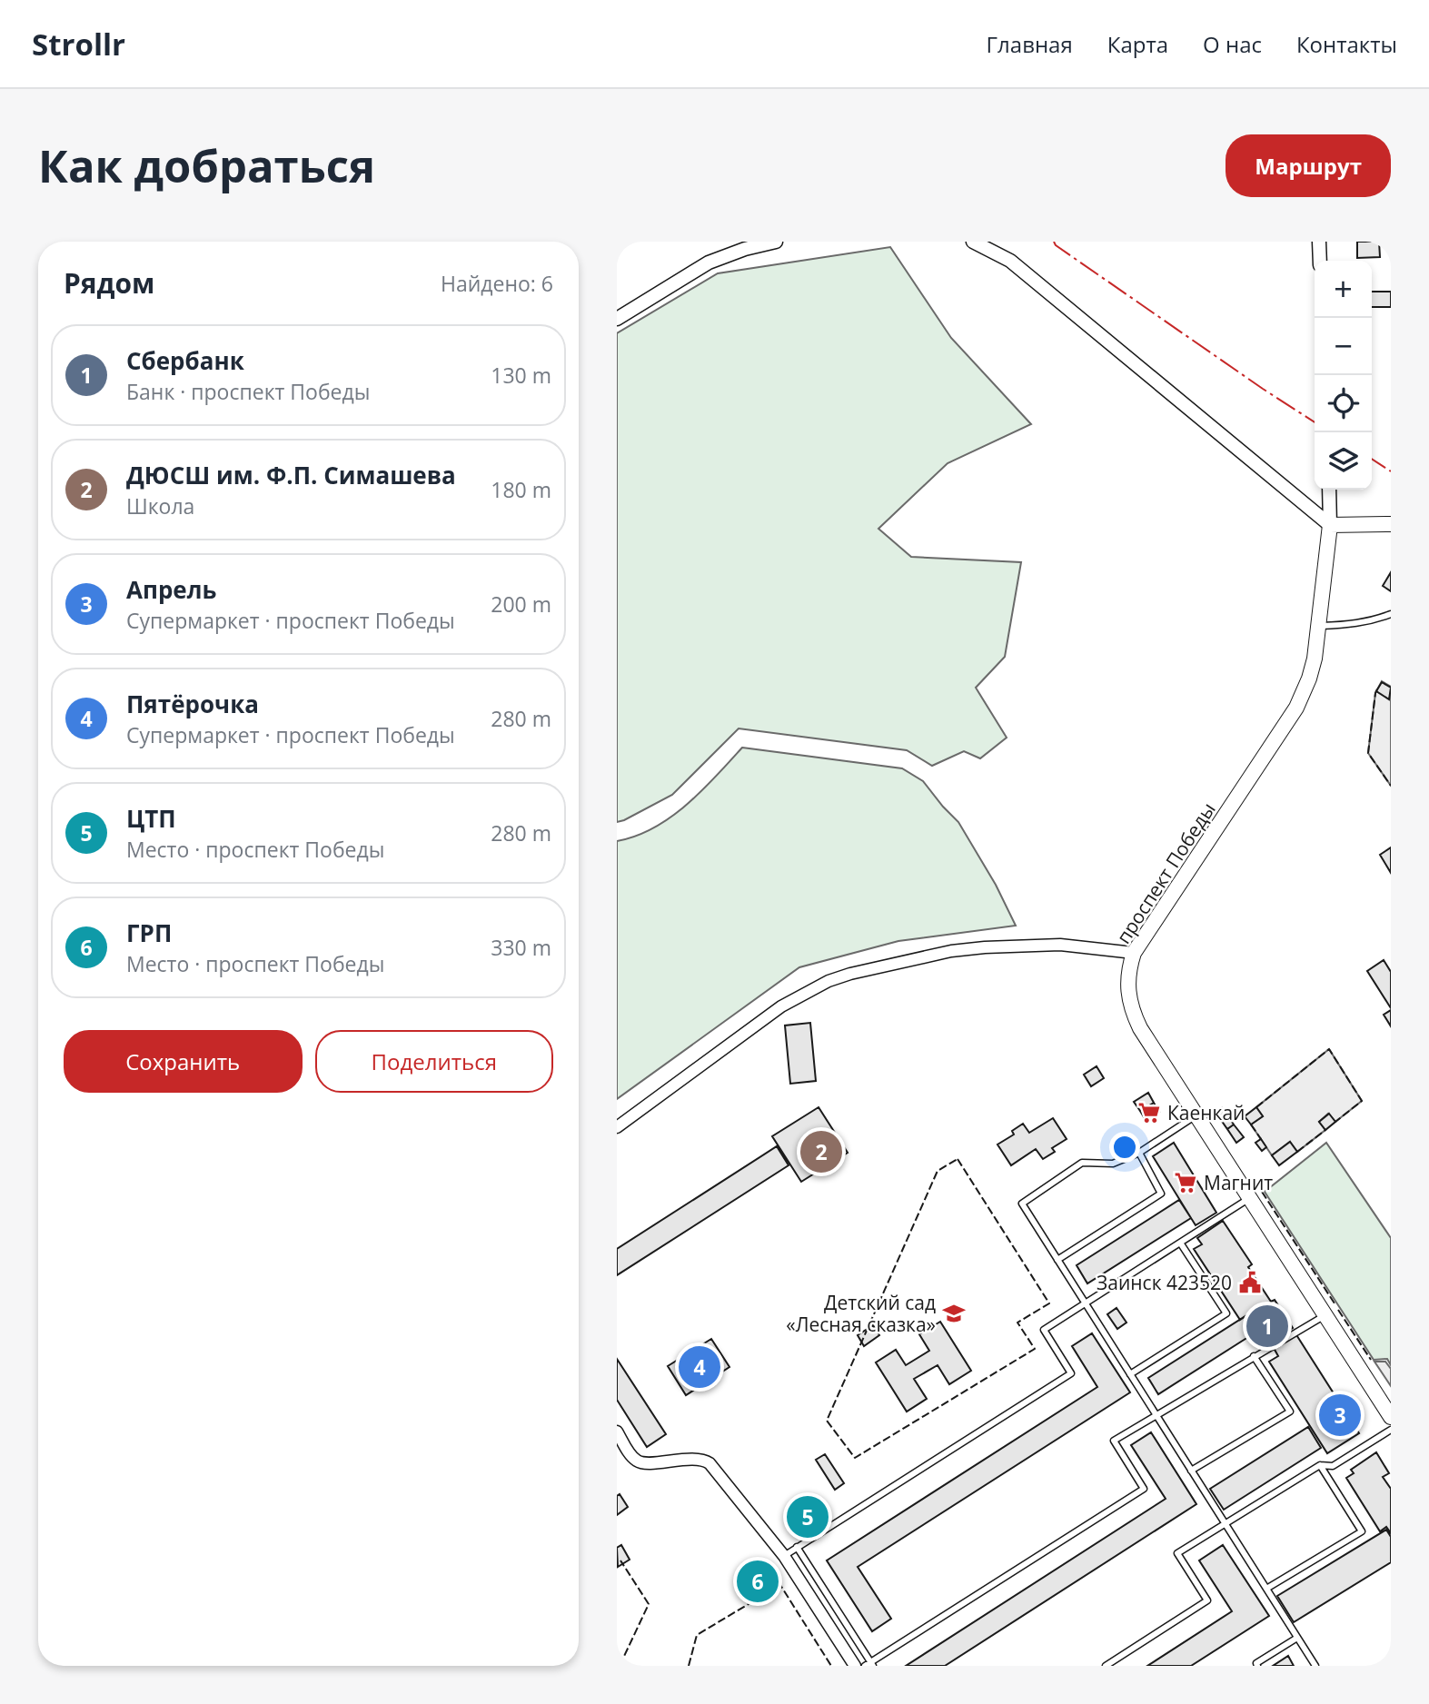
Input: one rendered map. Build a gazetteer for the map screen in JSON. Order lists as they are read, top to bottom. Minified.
{"streets":{"main road":["проспект Победы"]},"places":{"supermarket":["Каенкай","Магнит"],"public building":["Заинск 423520"],"school or university":["Детский сад «Лесная сказка»"]},"page":{"header":"Strollr","nav":["Главная","Карта","О нас","Контакты"],"buttons":["Маршрут",["Сохранить","Поделиться"]],"title":"Как добраться","heading":["Рядом","Найдено: 6"],"map_buttons":["+","−"],"list":[{"mark":"1","name":"Сбербанк","note":"Банк · проспект Победы","value":"130 m"},{"mark":"2","name":"ДЮСШ им. Ф.П. Симашева","note":"Школа","value":"180 m"},{"mark":"3","name":"Апрель","note":"Супермаркет · проспект Победы","value":"200 m"},{"mark":"4","name":"Пятёрочка","note":"Супермаркет · проспект Победы","value":"280 m"},{"mark":"5","name":"ЦТП","note":"Место · проспект Победы","value":"280 m"},{"mark":"6","name":"ГРП","note":"Место · проспект Победы","value":"330 m"}],"pins":["2","1","4","3","5","6"]}}
